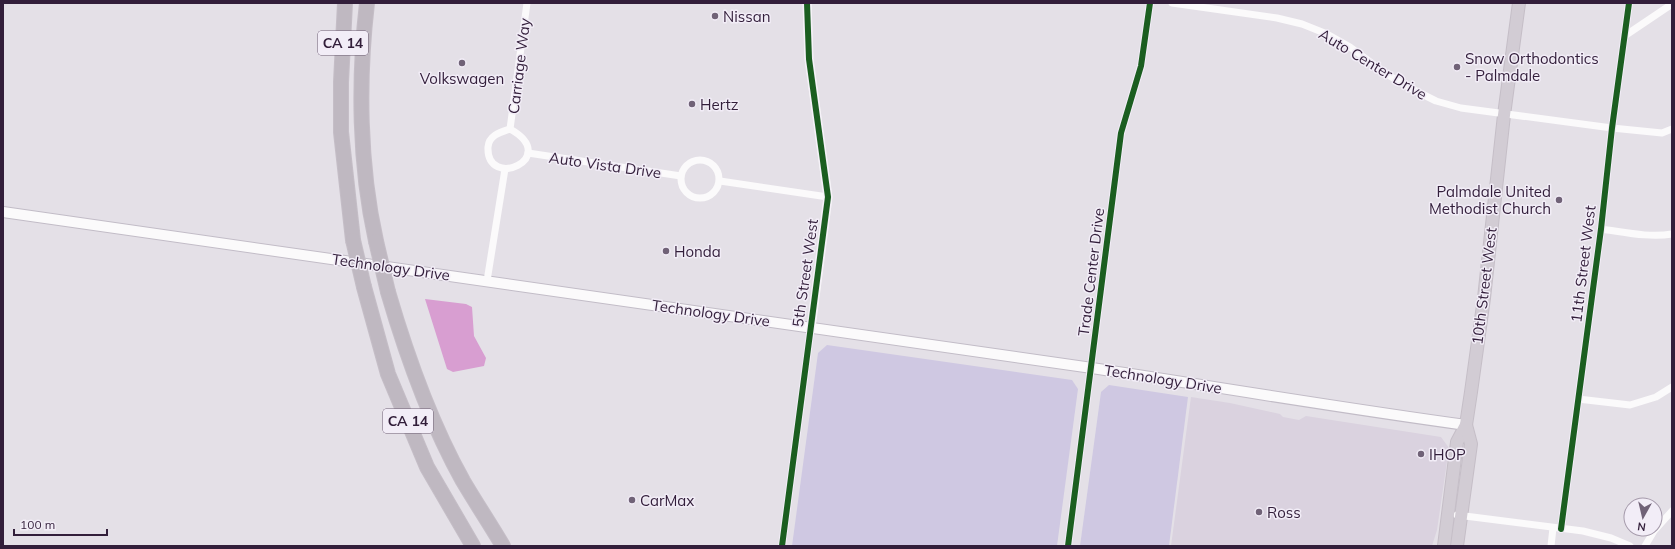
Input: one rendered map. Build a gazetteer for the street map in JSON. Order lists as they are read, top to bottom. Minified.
{"streets":{"highway":["CA 14"],"main road":["Technology Drive","10th Street West"],"street":["Auto Center Drive","Carriage Way","Auto Vista Drive","11th Street West","Trade Center Drive","5th Street West"]},"crossings":[["Auto Center Drive","11th Street West"],["Auto Center Drive","10th Street West"],["Carriage Way","Auto Vista Drive"],["Technology Drive","Trade Center Drive"],["Technology Drive","5th Street West"],["Technology Drive","10th Street West"]],"places":["Nissan","Volkswagen","Snow Orthodontics - Palmdale","Hertz","Palmdale United Methodist Church","Honda","IHOP","CarMax","Ross"],"scale_bar":"100 m","north":"bottom"}
